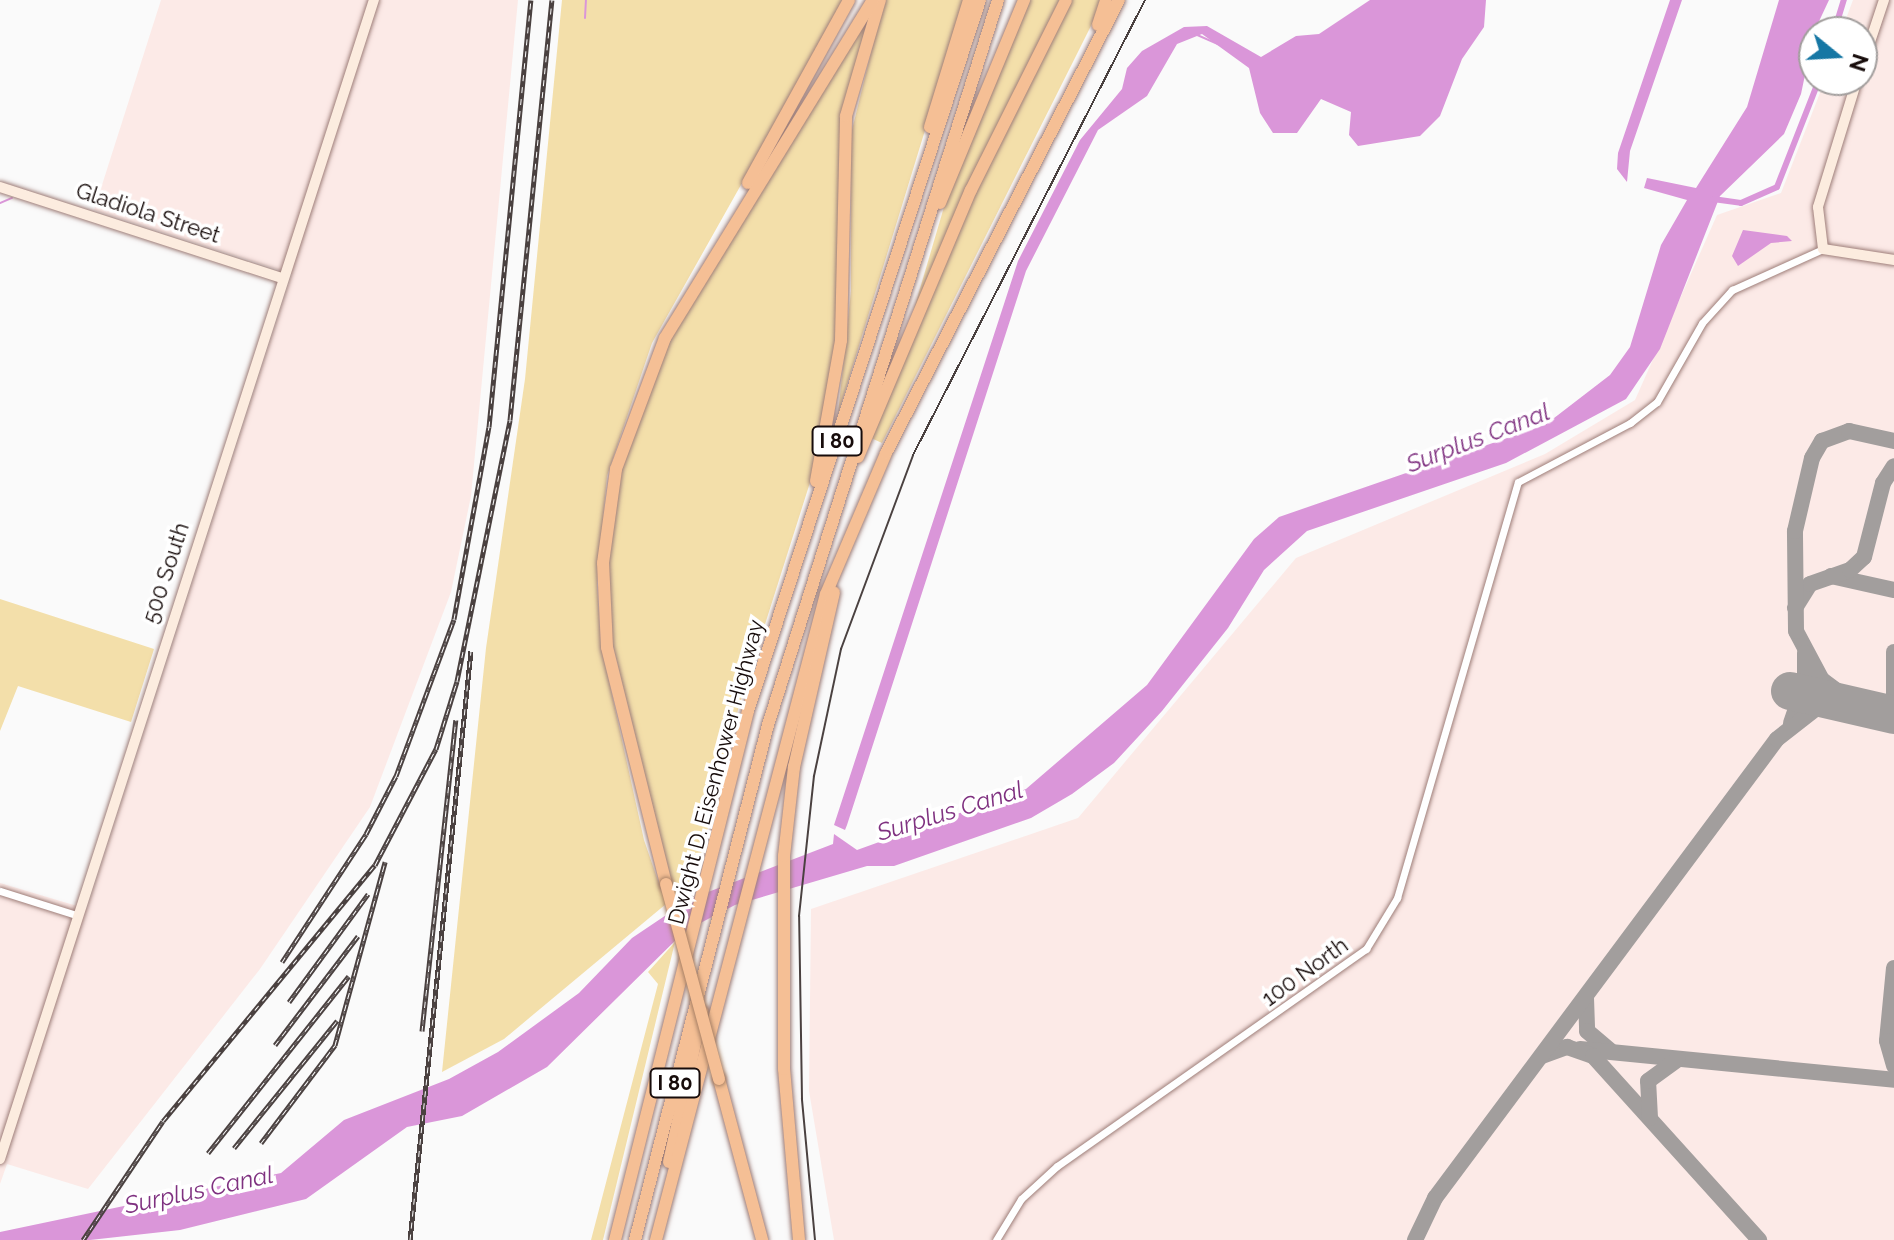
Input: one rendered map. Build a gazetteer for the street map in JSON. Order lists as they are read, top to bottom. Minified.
{"streets":{"highway":["I 80","Dwight D. Eisenhower Highway"],"street":["Gladiola Street","500 South","100 North"]},"crossings":[["Gladiola Street","500 South"]],"water":["Surplus Canal"],"north":"right"}
